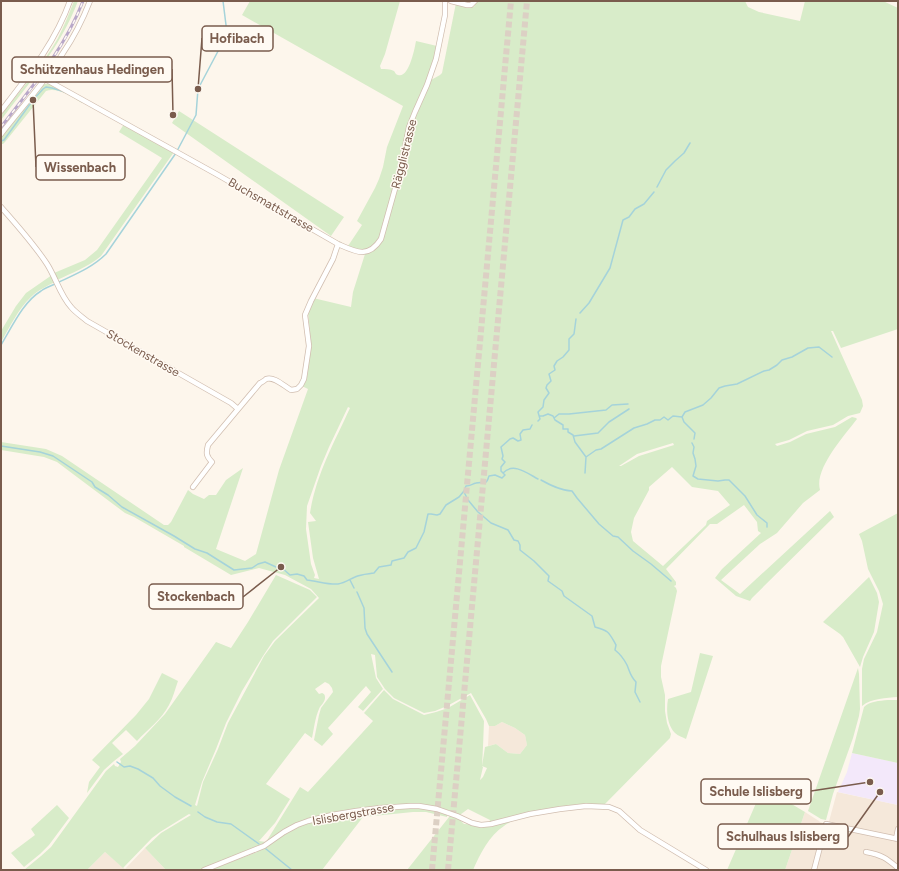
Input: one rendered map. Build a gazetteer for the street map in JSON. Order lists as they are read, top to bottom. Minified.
{"streets":{"street":["Rägglistrasse","Buchsmattstrasse","Stockenstrasse","Islisbergstrasse"]},"crossings":[["Rägglistrasse","Buchsmattstrasse"]],"places":["Hofibach","Wissenbach","Schützenhaus Hedingen","Stockenbach","Schule Islisberg","Schulhaus Islisberg"]}
